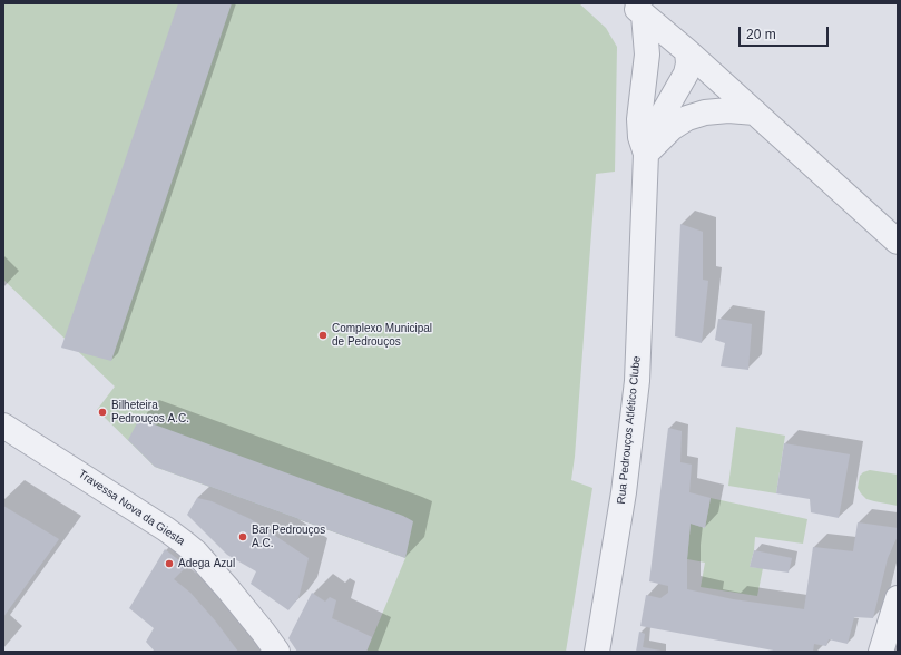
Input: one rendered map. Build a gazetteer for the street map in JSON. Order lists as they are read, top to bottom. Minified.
{"streets":{"street":["Rua Pedrouços Atlético Clube","Travessa Nova da Giesta"]},"places":["Complexo Municipal de Pedrouços","Bilheteira Pedrouços A.C.","Bar Pedrouços A.C.","Adega Azul"],"scale_bar":"20 m"}
